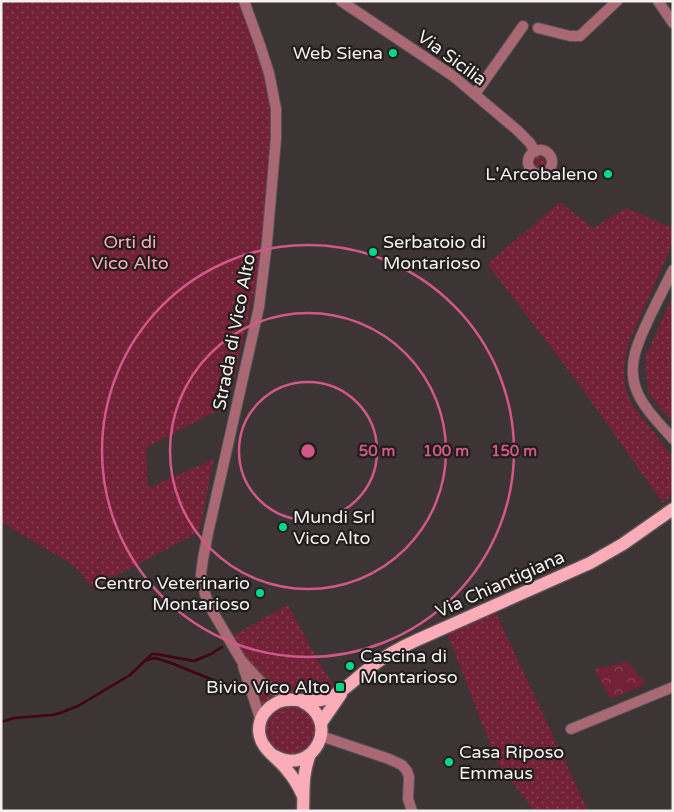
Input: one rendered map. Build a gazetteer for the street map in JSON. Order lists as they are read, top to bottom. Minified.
{"streets":{"main road":["Via Chiantigiana"],"street":["Via Sicilia","Strada di Vico Alto"]},"crossings":[["Strada di Vico Alto","Via Chiantigiana"]],"parks":["Orti di Vico Alto"],"places":{"other":["Web Siena","L'Arcobaleno","Serbatoio di Montarioso","Mundi Srl Vico Alto","Centro Veterinario Montarioso","Cascina di Montarioso","Casa Riposo Emmaus"],"transit":["Bivio Vico Alto"]},"rings":["50 m","100 m","150 m"]}
